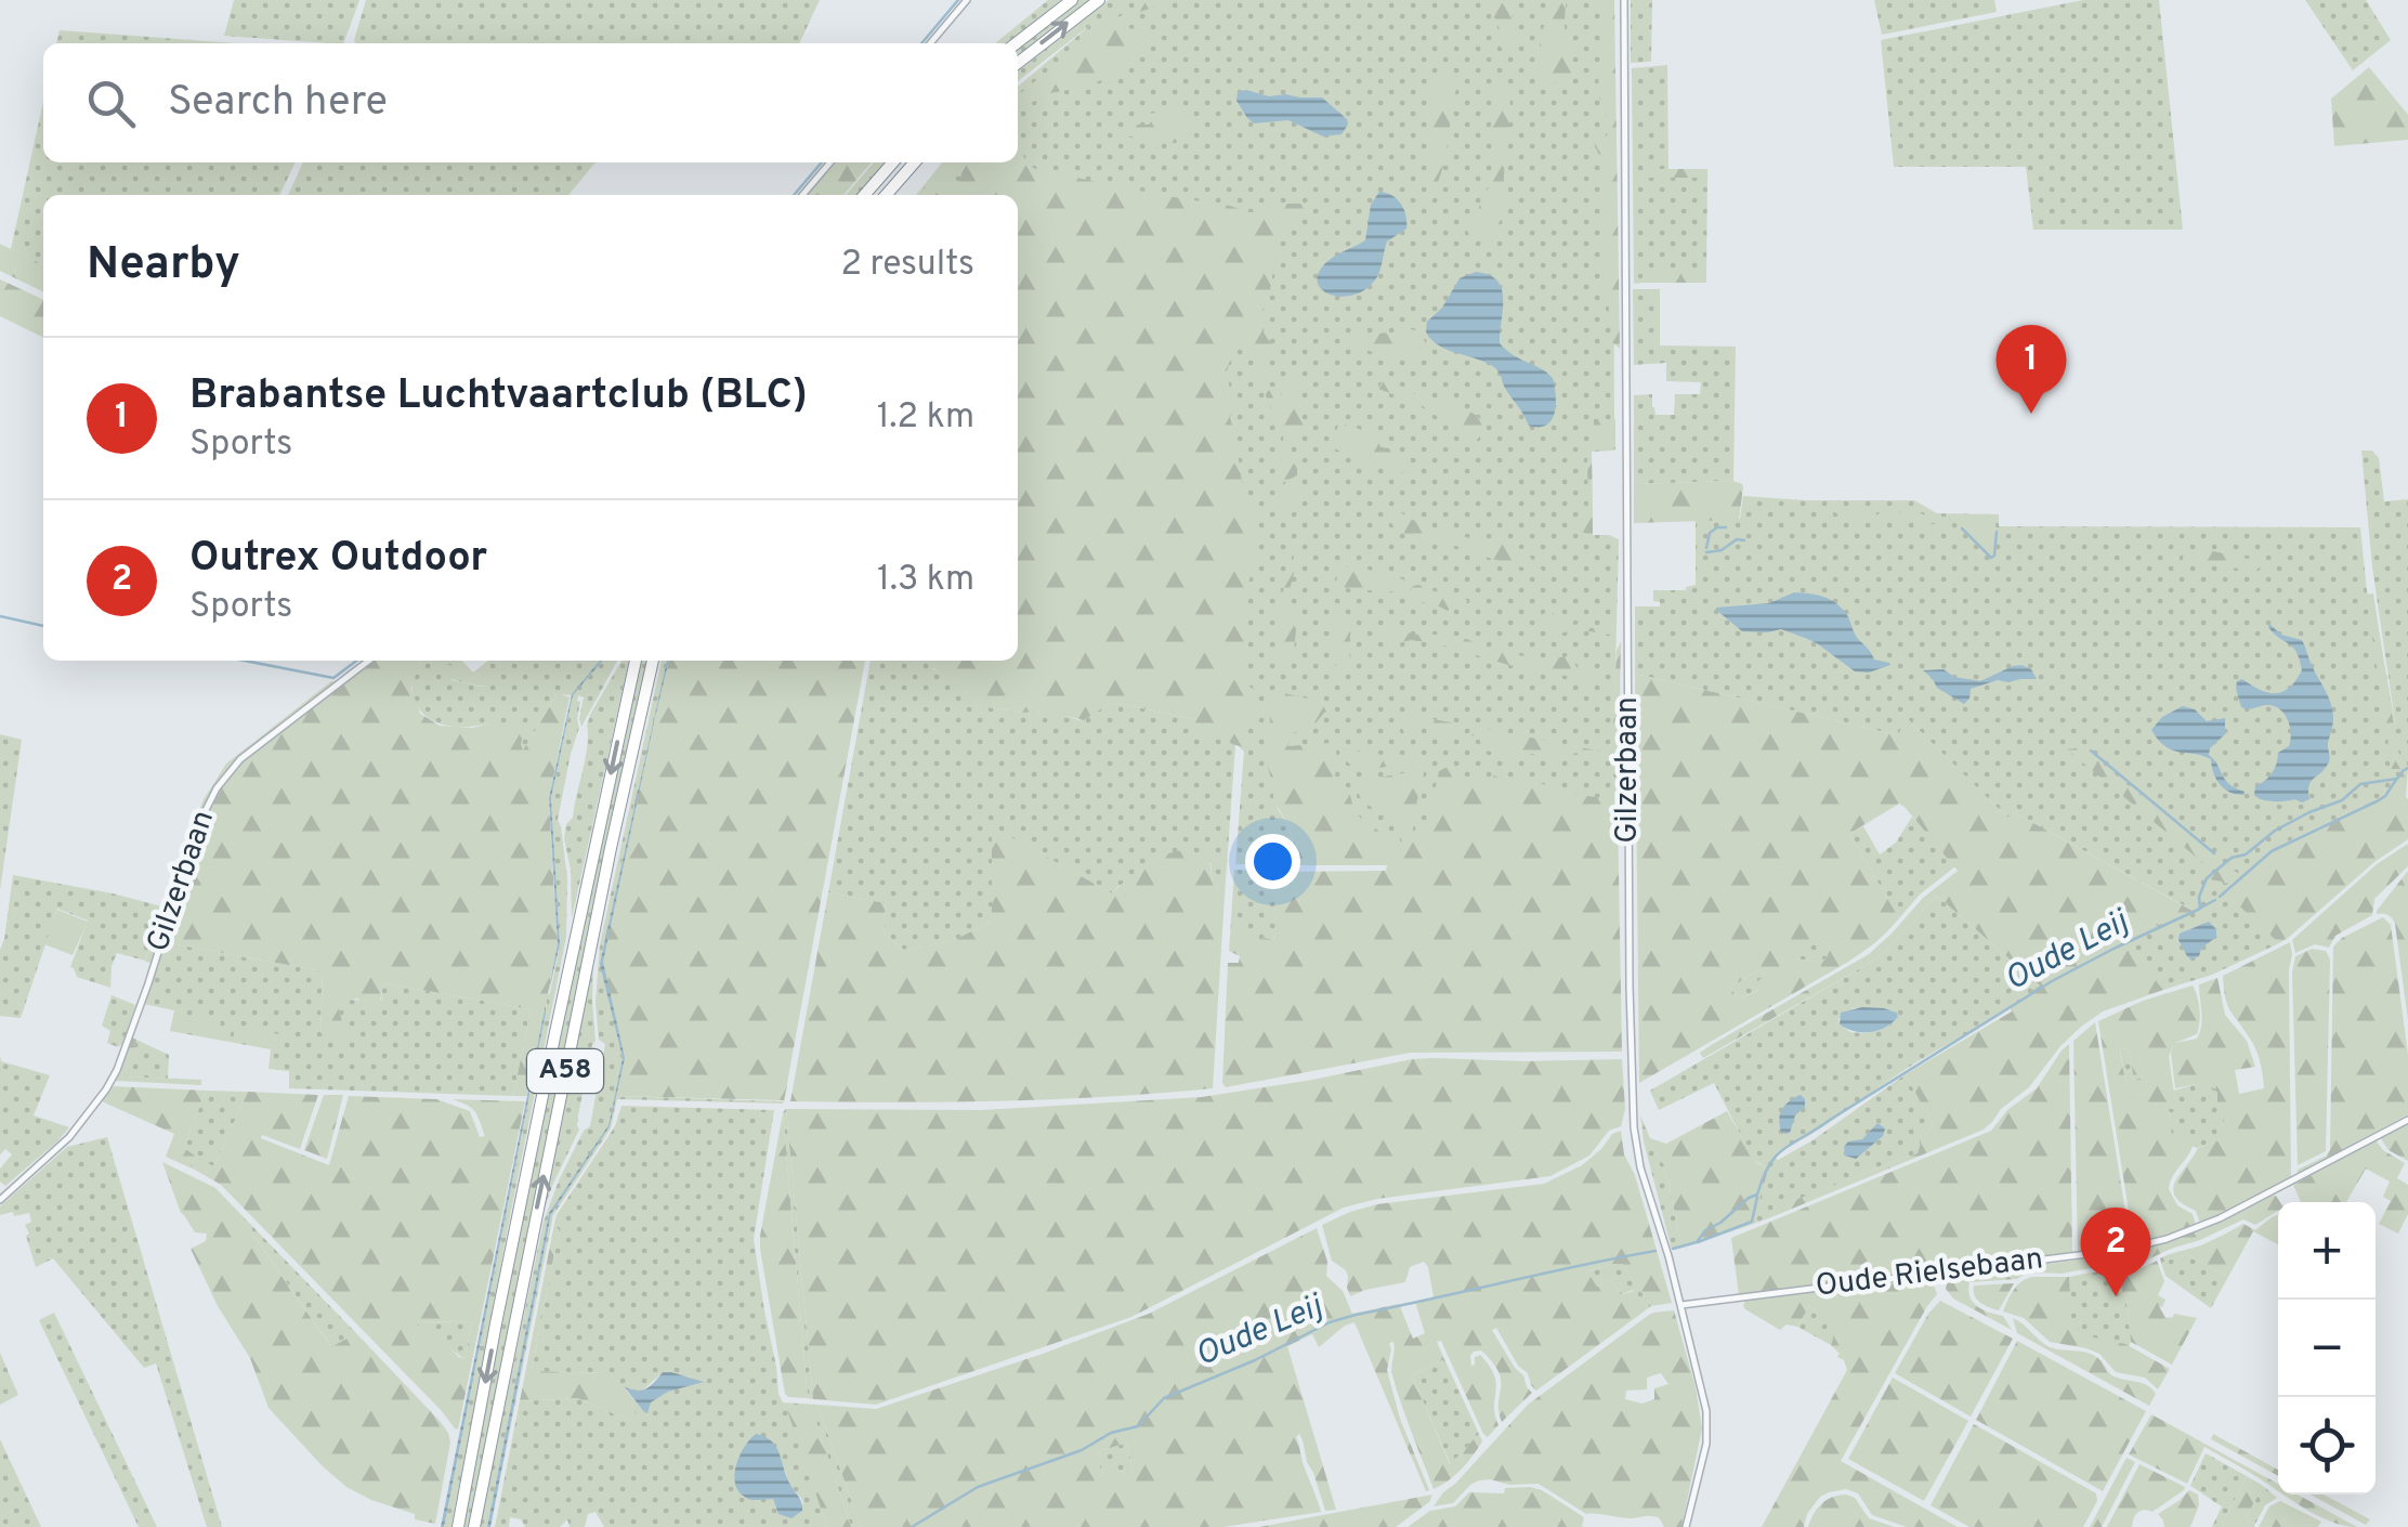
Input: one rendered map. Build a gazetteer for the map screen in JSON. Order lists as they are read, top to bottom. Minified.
{"streets":{"highway":["A58"],"street":["Gilzerbaan","Oude Rielsebaan"]},"crossings":[["Gilzerbaan","Oude Rielsebaan"]],"water":["Oude Leij"],"page":{"search":"Search here","heading":["Nearby","2 results"],"pins":["1","2"],"list":[{"mark":"1","name":"Brabantse Luchtvaartclub (BLC)","note":"Sports","value":"1.2 km"},{"mark":"2","name":"Outrex Outdoor","note":"Sports","value":"1.3 km"}],"map_buttons":["+","−"]}}
